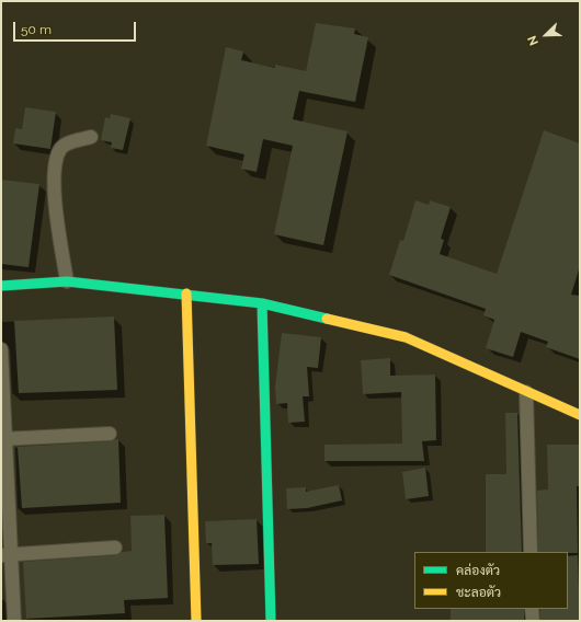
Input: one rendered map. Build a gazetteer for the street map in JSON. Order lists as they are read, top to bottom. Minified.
{"legend":["คล่องตัว","ชะลอตัว"],"scale_bar":"50 m","north":"bottom left"}
